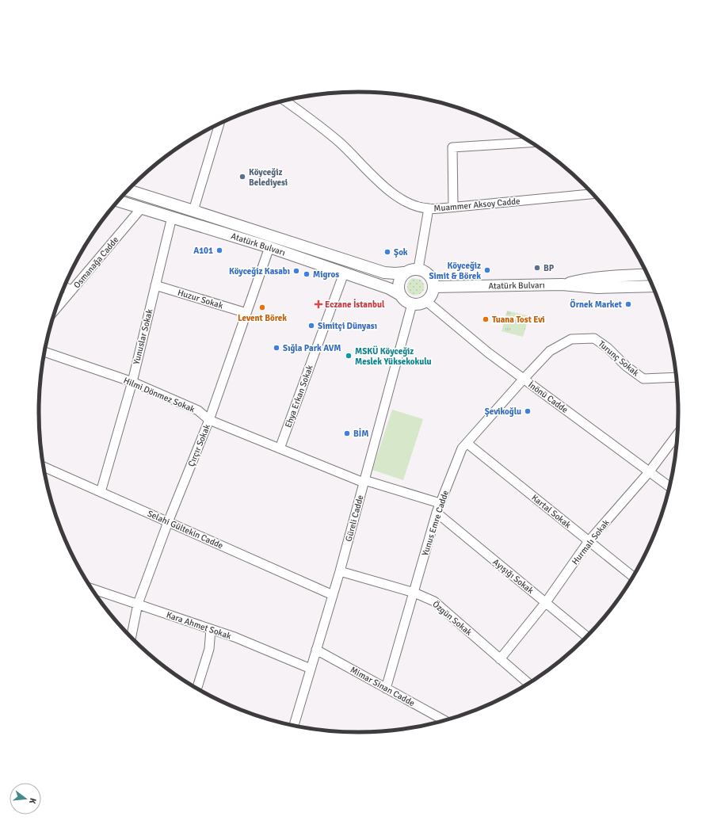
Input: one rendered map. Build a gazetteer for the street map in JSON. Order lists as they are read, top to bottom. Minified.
{"streets":{"main road":["Atatürk Bulvarı"],"street":["Muammer Aksoy Cadde","Osmanağa Cadde","Huzur Sokak","Yunuslar Sokak","Turunç Sokak","Hilmi Dönmez Sokak","Ehya Erkan Sokak","İnönü Cadde","Çırçır Sokak","Kartal Sokak","Güreli Cadde","Yunus Emre Cadde","Selahi Gültekin Cadde","Hurmalı Sokak","Ayışığı Sokak","Özgün Sokak","Kara Ahmet Sokak","Mimar Sinan Cadde"]},"crossings":[["Atatürk Bulvarı","Osmanağa Cadde"],["Atatürk Bulvarı","Yunuslar Sokak"],["Atatürk Bulvarı","Ehya Erkan Sokak"],["Atatürk Bulvarı","İnönü Cadde"],["Atatürk Bulvarı","Çırçır Sokak"],["Atatürk Bulvarı","Güreli Cadde"],["Huzur Sokak","Yunuslar Sokak"],["Huzur Sokak","Çırçır Sokak"],["Yunuslar Sokak","Hilmi Dönmez Sokak"],["Yunuslar Sokak","Selahi Gültekin Cadde"],["Turunç Sokak","Yunus Emre Cadde"],["Hilmi Dönmez Sokak","Ehya Erkan Sokak"],["Hilmi Dönmez Sokak","Çırçır Sokak"],["Hilmi Dönmez Sokak","Güreli Cadde"],["İnönü Cadde","Güreli Cadde"],["İnönü Cadde","Yunus Emre Cadde"],["İnönü Cadde","Hurmalı Sokak"],["Çırçır Sokak","Selahi Gültekin Cadde"],["Çırçır Sokak","Kara Ahmet Sokak"],["Kartal Sokak","Yunus Emre Cadde"],["Kartal Sokak","Hurmalı Sokak"],["Güreli Cadde","Selahi Gültekin Cadde"],["Güreli Cadde","Özgün Sokak"],["Güreli Cadde","Kara Ahmet Sokak"],["Güreli Cadde","Mimar Sinan Cadde"],["Yunus Emre Cadde","Ayışığı Sokak"],["Yunus Emre Cadde","Özgün Sokak"],["Yunus Emre Cadde","Mimar Sinan Cadde"],["Hurmalı Sokak","Ayışığı Sokak"],["Hurmalı Sokak","Özgün Sokak"]],"places":{"other":["Köyceğiz Belediyesi","A101","Şok","BP","Köyceğiz Simit & Börek","Köyceğiz Kasabı","Migros","Örnek Market","Levent Börek","Tuana Tost Evi","Simitçi Dünyası","Sığla Park AVM","MSKÜ Köyceğiz Meslek Yüksekokulu","Şevikoğlu","BİM"],"health":["Eczane İstanbul"]},"north":"right"}
